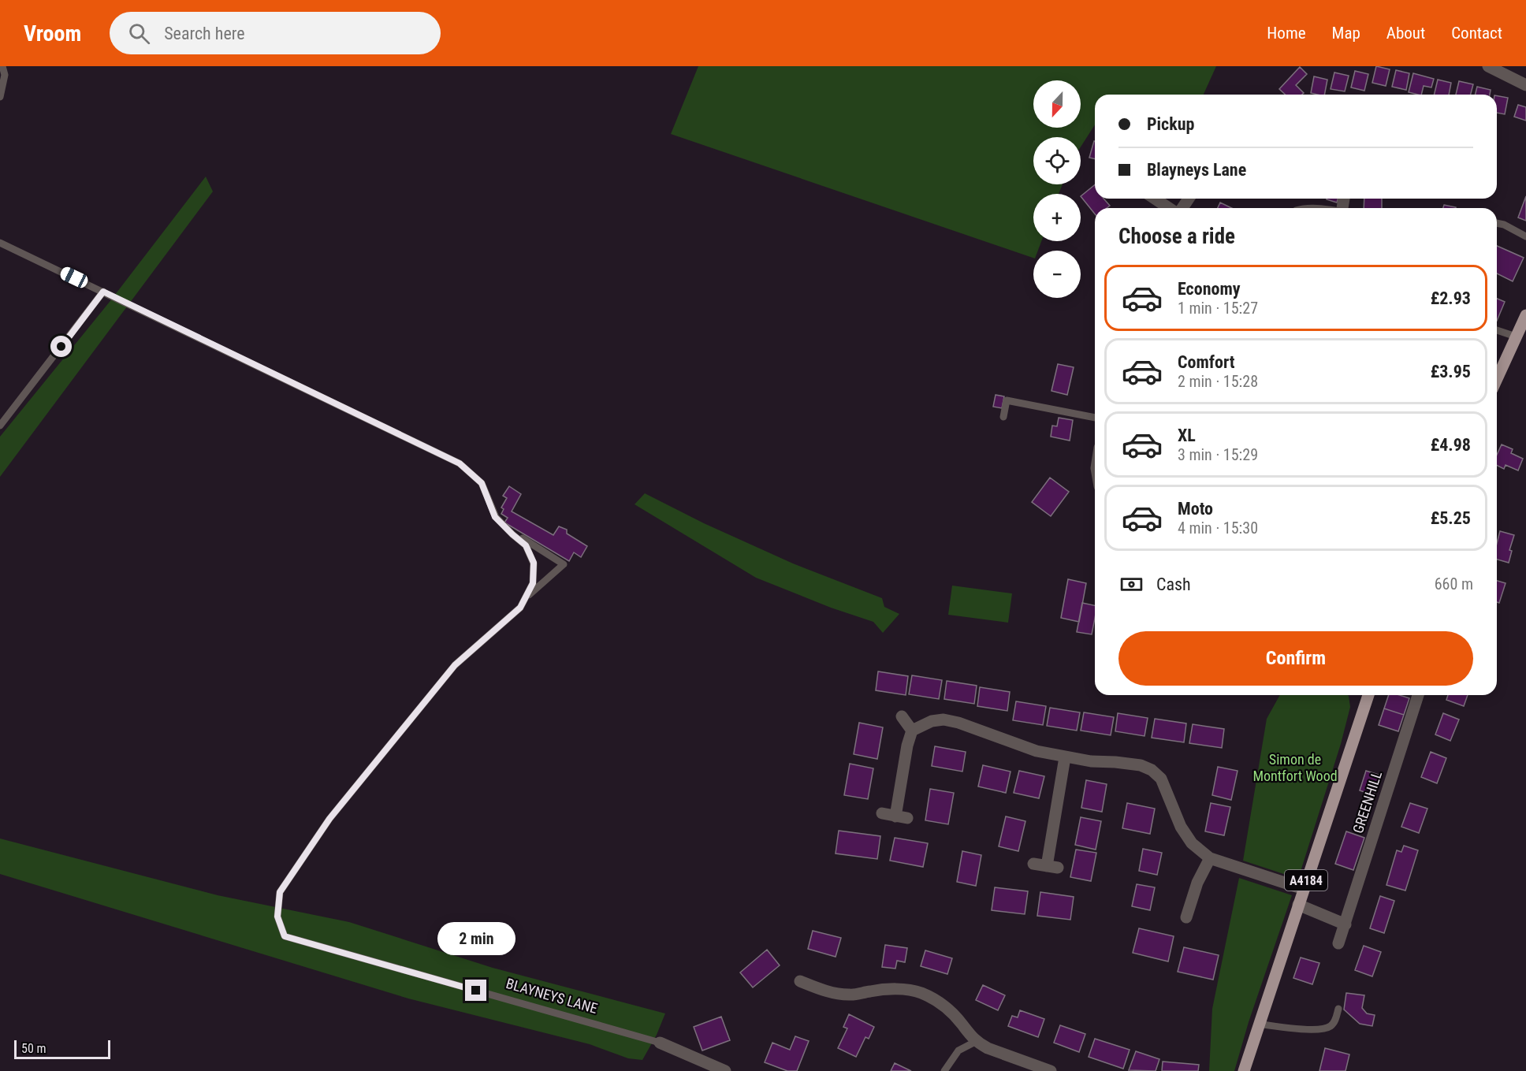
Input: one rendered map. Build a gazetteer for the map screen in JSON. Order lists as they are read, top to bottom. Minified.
{"streets":{"main road":["A4184"],"street":["GREENHILL","BLAYNEYS LANE"]},"parks":["Simon de Montfort Wood"],"scale_bar":"50 m","north":"bottom","page":{"header":"Vroom","search":"Search here","nav":["Home","Map","About","Contact"],"map_buttons":["+","−"],"banner":["Pickup","Blayneys Lane"],"heading":"Choose a ride","list":[{"name":"Economy","note":"1 min · 15:27","value":"£2.93"},{"name":"Comfort","note":"2 min · 15:28","value":"£3.95"},{"name":"XL","note":"3 min · 15:29","value":"£4.98"},{"name":"Moto","note":"4 min · 15:30","value":"£5.25"}],"pay":["Cash","660 m"],"buttons":"Confirm","bubble":"2 min","scale":"50 m"}}
